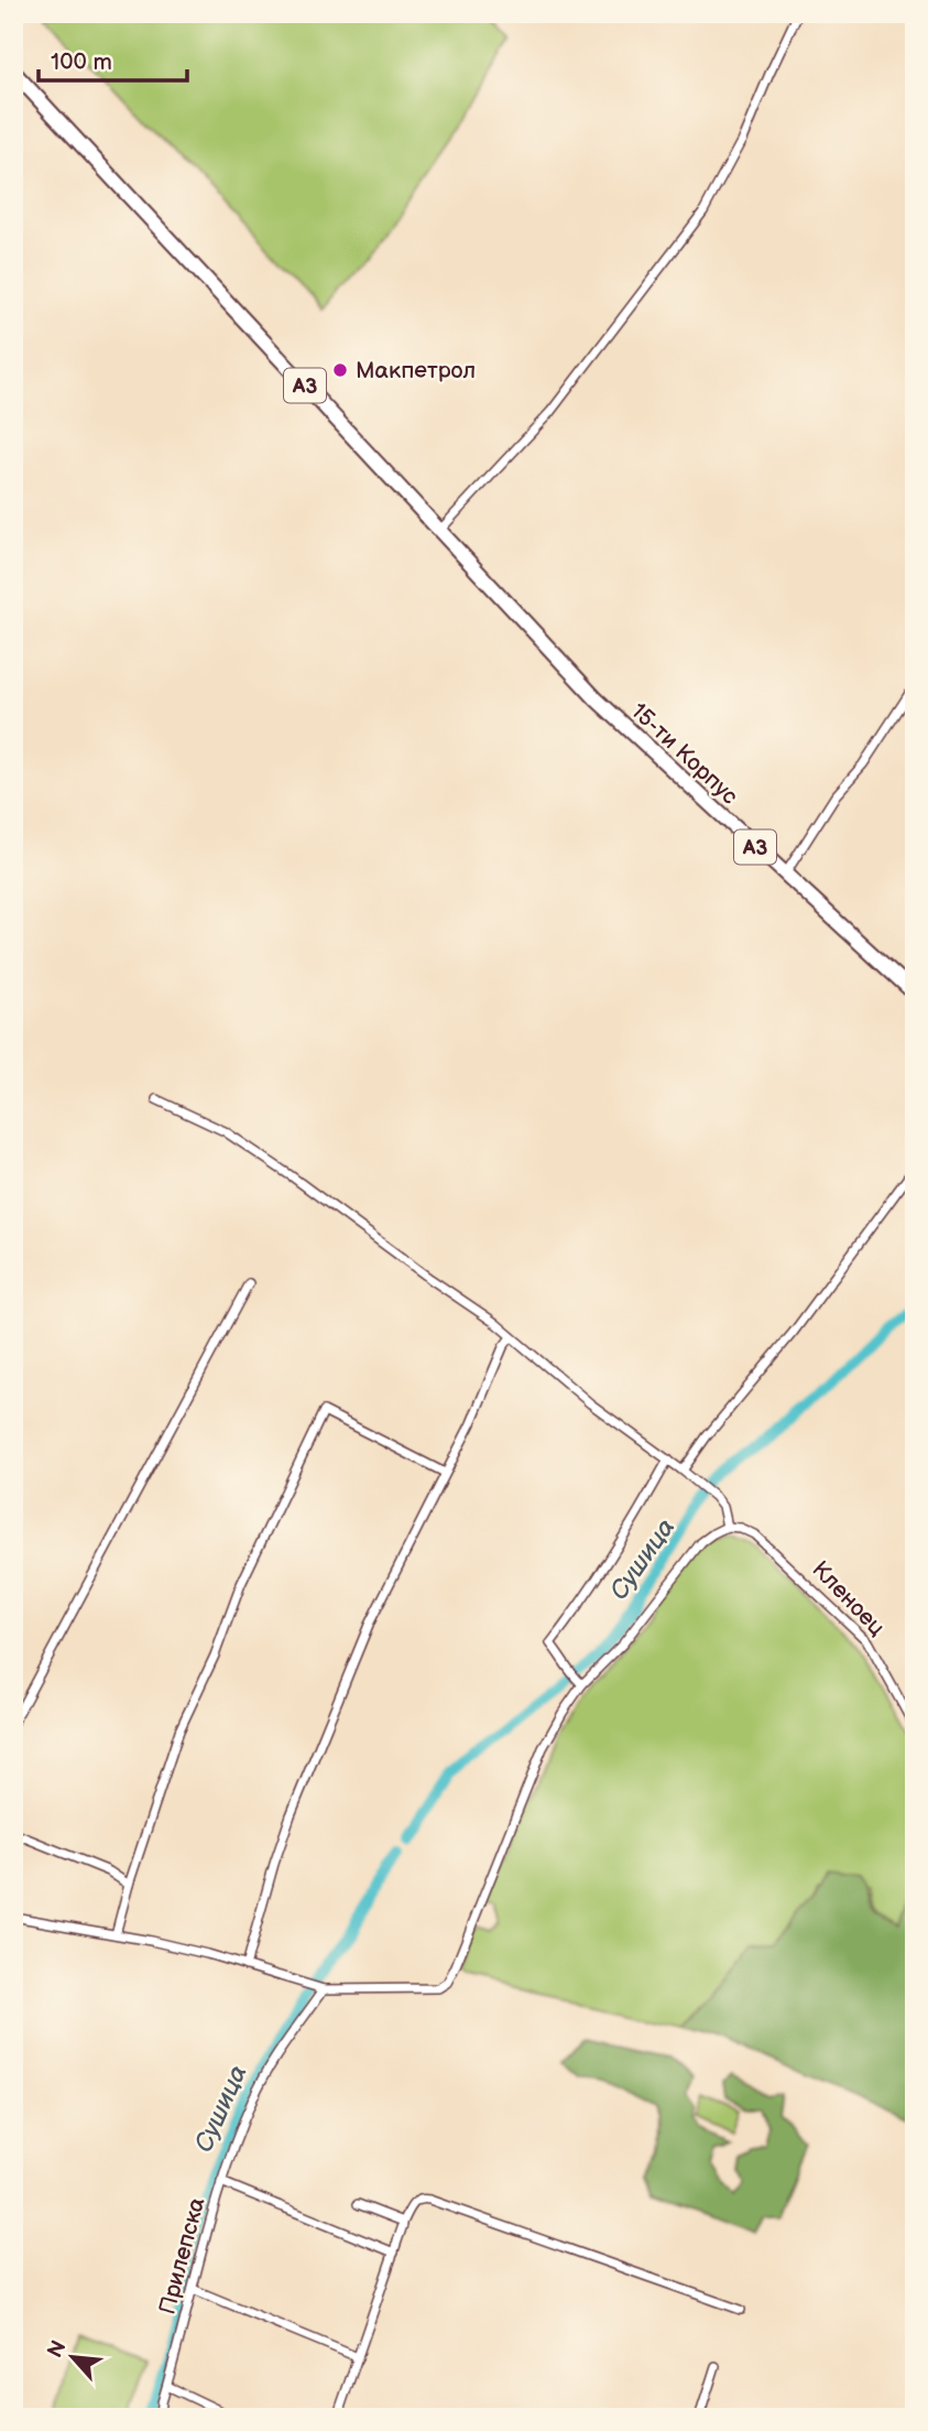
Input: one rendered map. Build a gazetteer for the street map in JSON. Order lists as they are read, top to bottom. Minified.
{"streets":{"main road":["A3","15-ти Корпус"],"street":["Кленоец","Прилепска"]},"crossings":[["A3","15-ти Корпус"]],"water":["Сушица"],"places":["Макпетрол"],"scale_bar":"100 m","north":"top left"}
